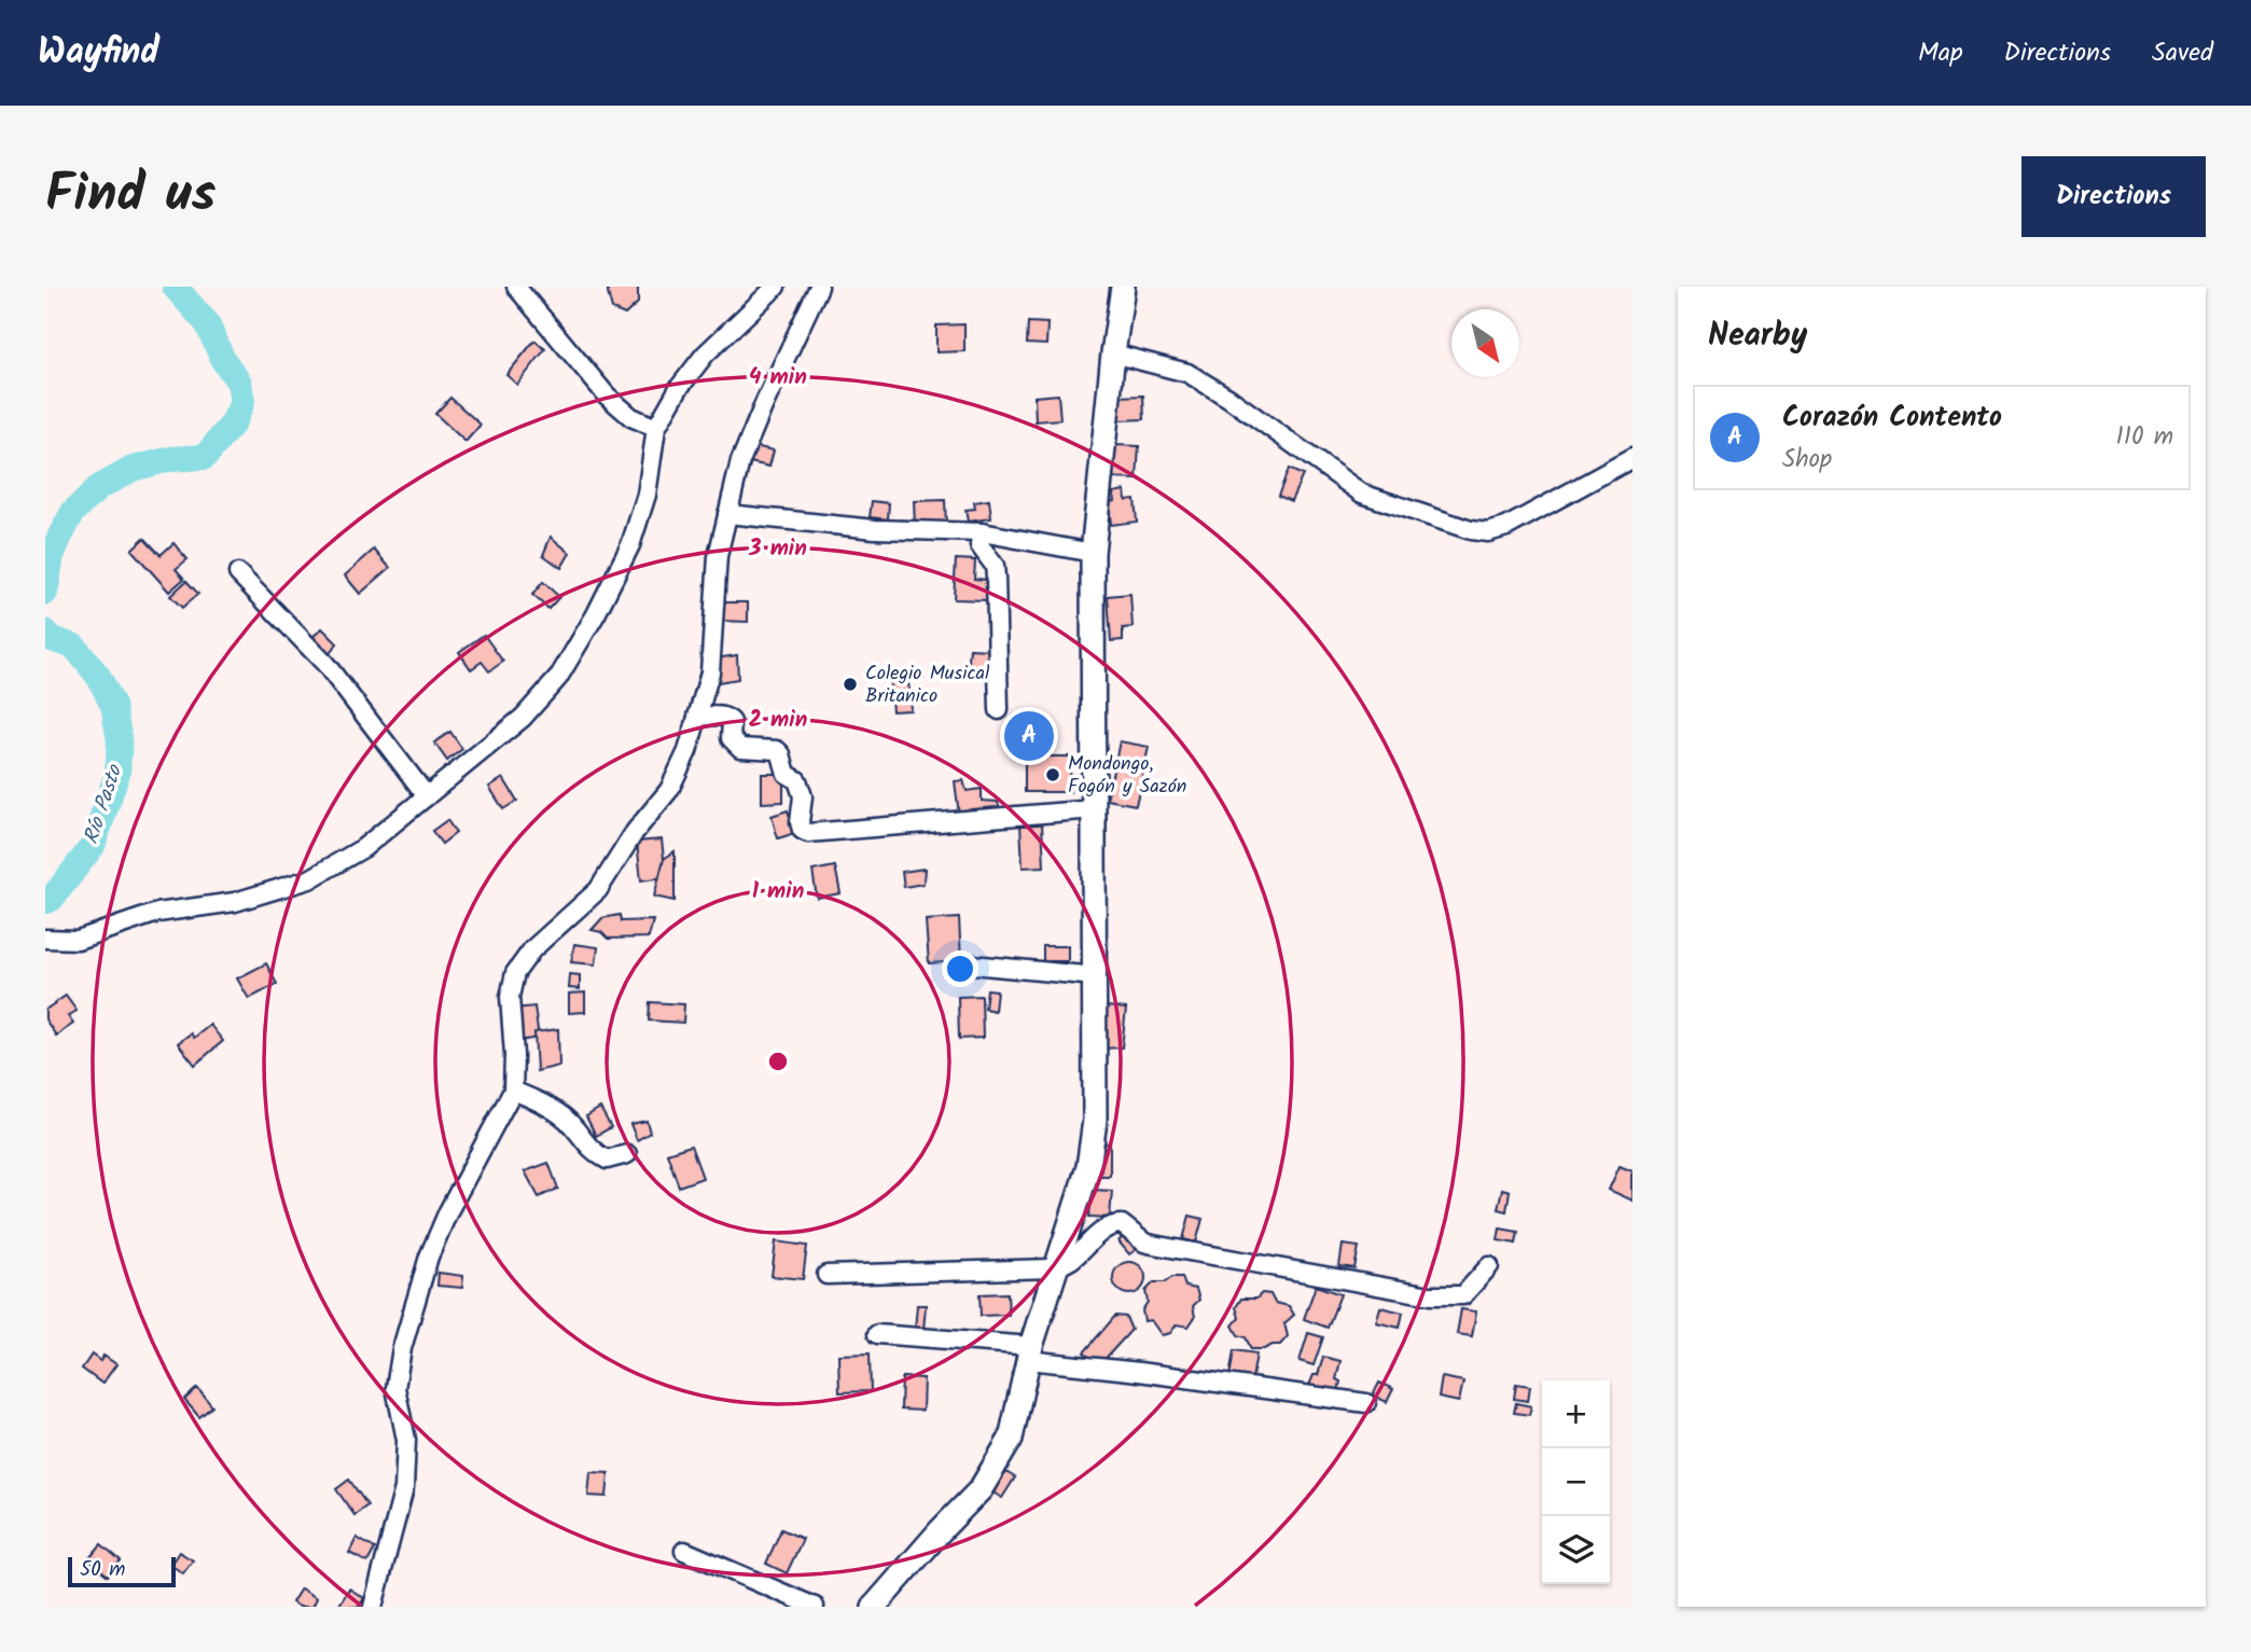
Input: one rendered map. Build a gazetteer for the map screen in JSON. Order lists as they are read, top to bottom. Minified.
{"water":["Río Pasto"],"places":["Colegio Musical Britanico","Mondongo, Fogón y Sazón"],"scale_bar":"50 m","north":"bottom right","page":{"header":"Wayfind","nav":["Map","Directions","Saved"],"title":"Find us","buttons":"Directions","heading":"Nearby","list":[{"mark":"A","name":"Corazón Contento","note":"Shop","value":"110 m"}],"pins":"A","map_buttons":["+","−"],"scale":"50 m"},"rings":["4 min","3 min","2 min","1 min"]}
